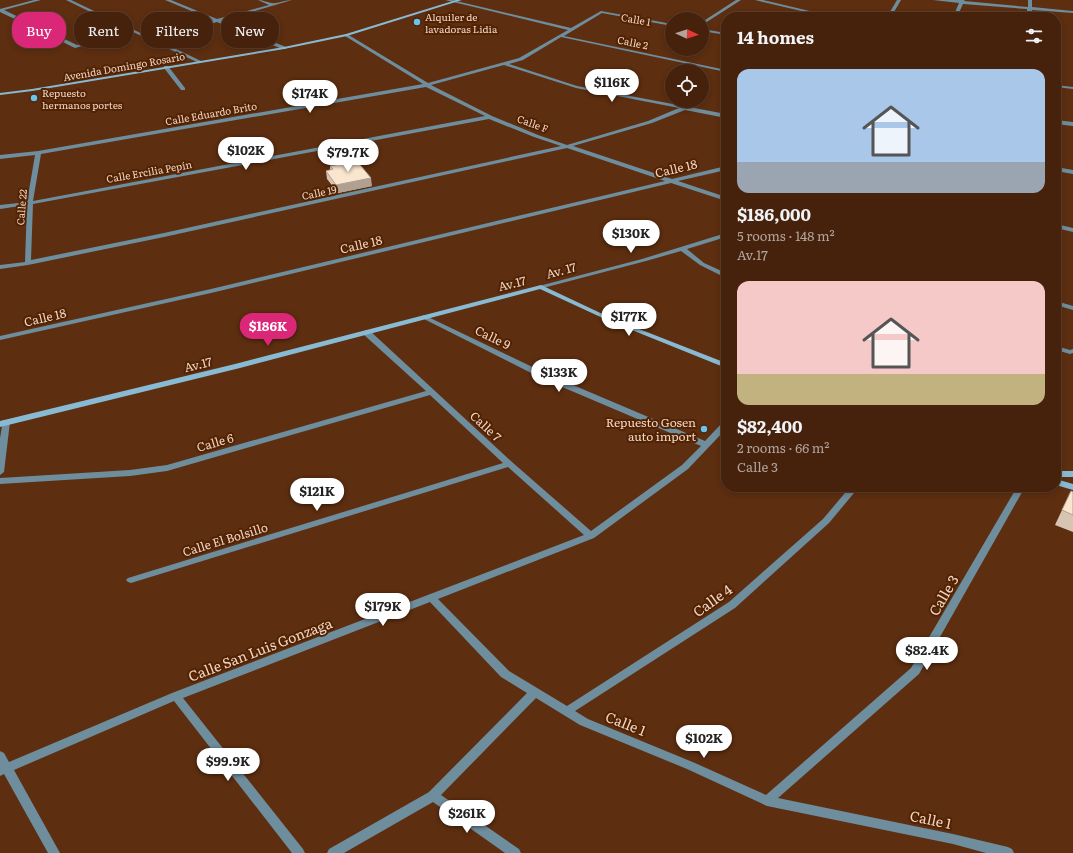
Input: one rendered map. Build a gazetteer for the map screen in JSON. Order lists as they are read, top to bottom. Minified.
{"streets":{"main road":["Avenida Domingo Rosario","Av.17"],"street":["Calle 1","Calle 2","Calle Eduardo Brito","Calle F","Calle 18","Calle Ercilia Pepín","Calle 19","Calle 22","Av. 17","Calle 9","Calle 7","Calle 6","Calle El Bolsillo","Calle 3","Calle 4","Calle San Luis Gonzaga"]},"crossings":[["Calle 1","Calle Eduardo Brito"],["Calle 1","Calle 3"],["Calle 1","Calle 4"],["Calle 1","Calle San Luis Gonzaga"],["Calle 2","Calle Eduardo Brito"],["Avenida Domingo Rosario","Calle F"],["Calle Eduardo Brito","Calle F"],["Calle Eduardo Brito","Calle 22"],["Calle F","Calle 18"],["Calle F","Calle Ercilia Pepín"],["Calle F","Calle 19"],["Calle Ercilia Pepín","Calle 22"],["Calle 19","Calle 22"],["Av. 17","Av.17"],["Av.17","Calle 9"],["Av.17","Calle 7"],["Calle 9","Calle San Luis Gonzaga"],["Calle 7","Calle 6"],["Calle 7","Calle El Bolsillo"],["Calle 7","Calle San Luis Gonzaga"]],"places":["Alquiler de lavadoras Lidia","Repuesto hermanos portes","Repuesto Gosen auto import"],"north":"right","page":{"chip":["Buy","Rent","Filters","New"],"heading":"14 homes","list":[{"name":"$186,000","note":"5 rooms · 148 m² · Av.17"},{"name":"$82,400","note":"2 rooms · 66 m² · Calle 3"}],"price":["$116K","$174K","$102K","$79.7K","$130K","$177K","$186K","$133K","$121K","$179K","$82.4K","$102K","$99.9K","$261K"]}}
